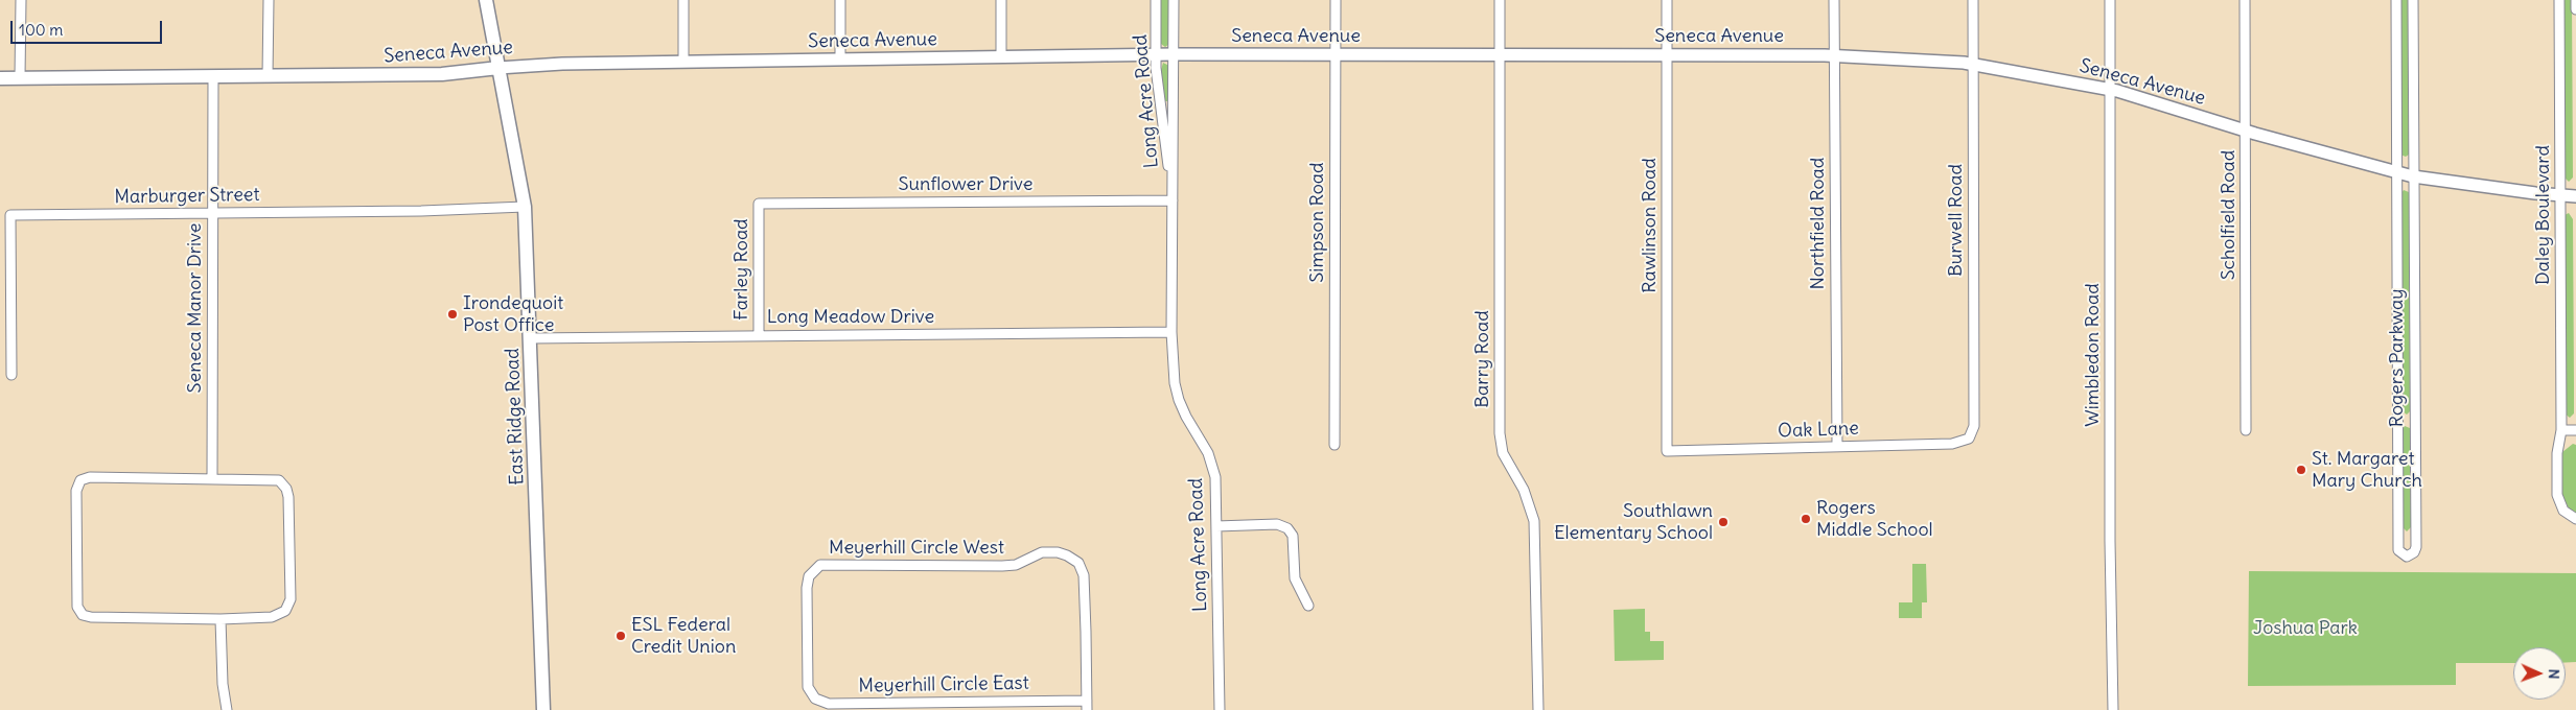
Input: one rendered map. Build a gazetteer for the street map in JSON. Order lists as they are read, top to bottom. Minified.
{"streets":{"main road":["Seneca Avenue","East Ridge Road"],"street":["Long Acre Road","Sunflower Drive","Marburger Street","Scholfield Road","Daley Boulevard","Burwell Road","Simpson Road","Northfield Road","Rawlinson Road","Farley Road","Seneca Manor Drive","Long Meadow Drive","Wimbledon Road","Rogers Parkway","Barry Road","Oak Lane","Meyerhill Circle West","Meyerhill Circle East"]},"crossings":[["Seneca Avenue","Long Acre Road"],["Seneca Avenue","Scholfield Road"],["Seneca Avenue","Daley Boulevard"],["Seneca Avenue","Burwell Road"],["Seneca Avenue","Simpson Road"],["Seneca Avenue","Northfield Road"],["Seneca Avenue","Rawlinson Road"],["Seneca Avenue","Seneca Manor Drive"],["Seneca Avenue","Wimbledon Road"],["Seneca Avenue","Rogers Parkway"],["Seneca Avenue","Barry Road"],["Seneca Avenue","East Ridge Road"],["Long Acre Road","Sunflower Drive"],["Long Acre Road","Long Meadow Drive"],["Sunflower Drive","Farley Road"],["Marburger Street","Seneca Manor Drive"],["Marburger Street","East Ridge Road"],["Burwell Road","Oak Lane"],["Northfield Road","Oak Lane"],["Rawlinson Road","Oak Lane"],["Farley Road","Long Meadow Drive"],["Long Meadow Drive","East Ridge Road"],["Meyerhill Circle West","Meyerhill Circle East"]],"parks":["Joshua Park"],"places":["Irondequoit Post Office","St. Margaret Mary Church","Rogers Middle School","Southlawn Elementary School","ESL Federal Credit Union"],"scale_bar":"100 m","north":"right"}
